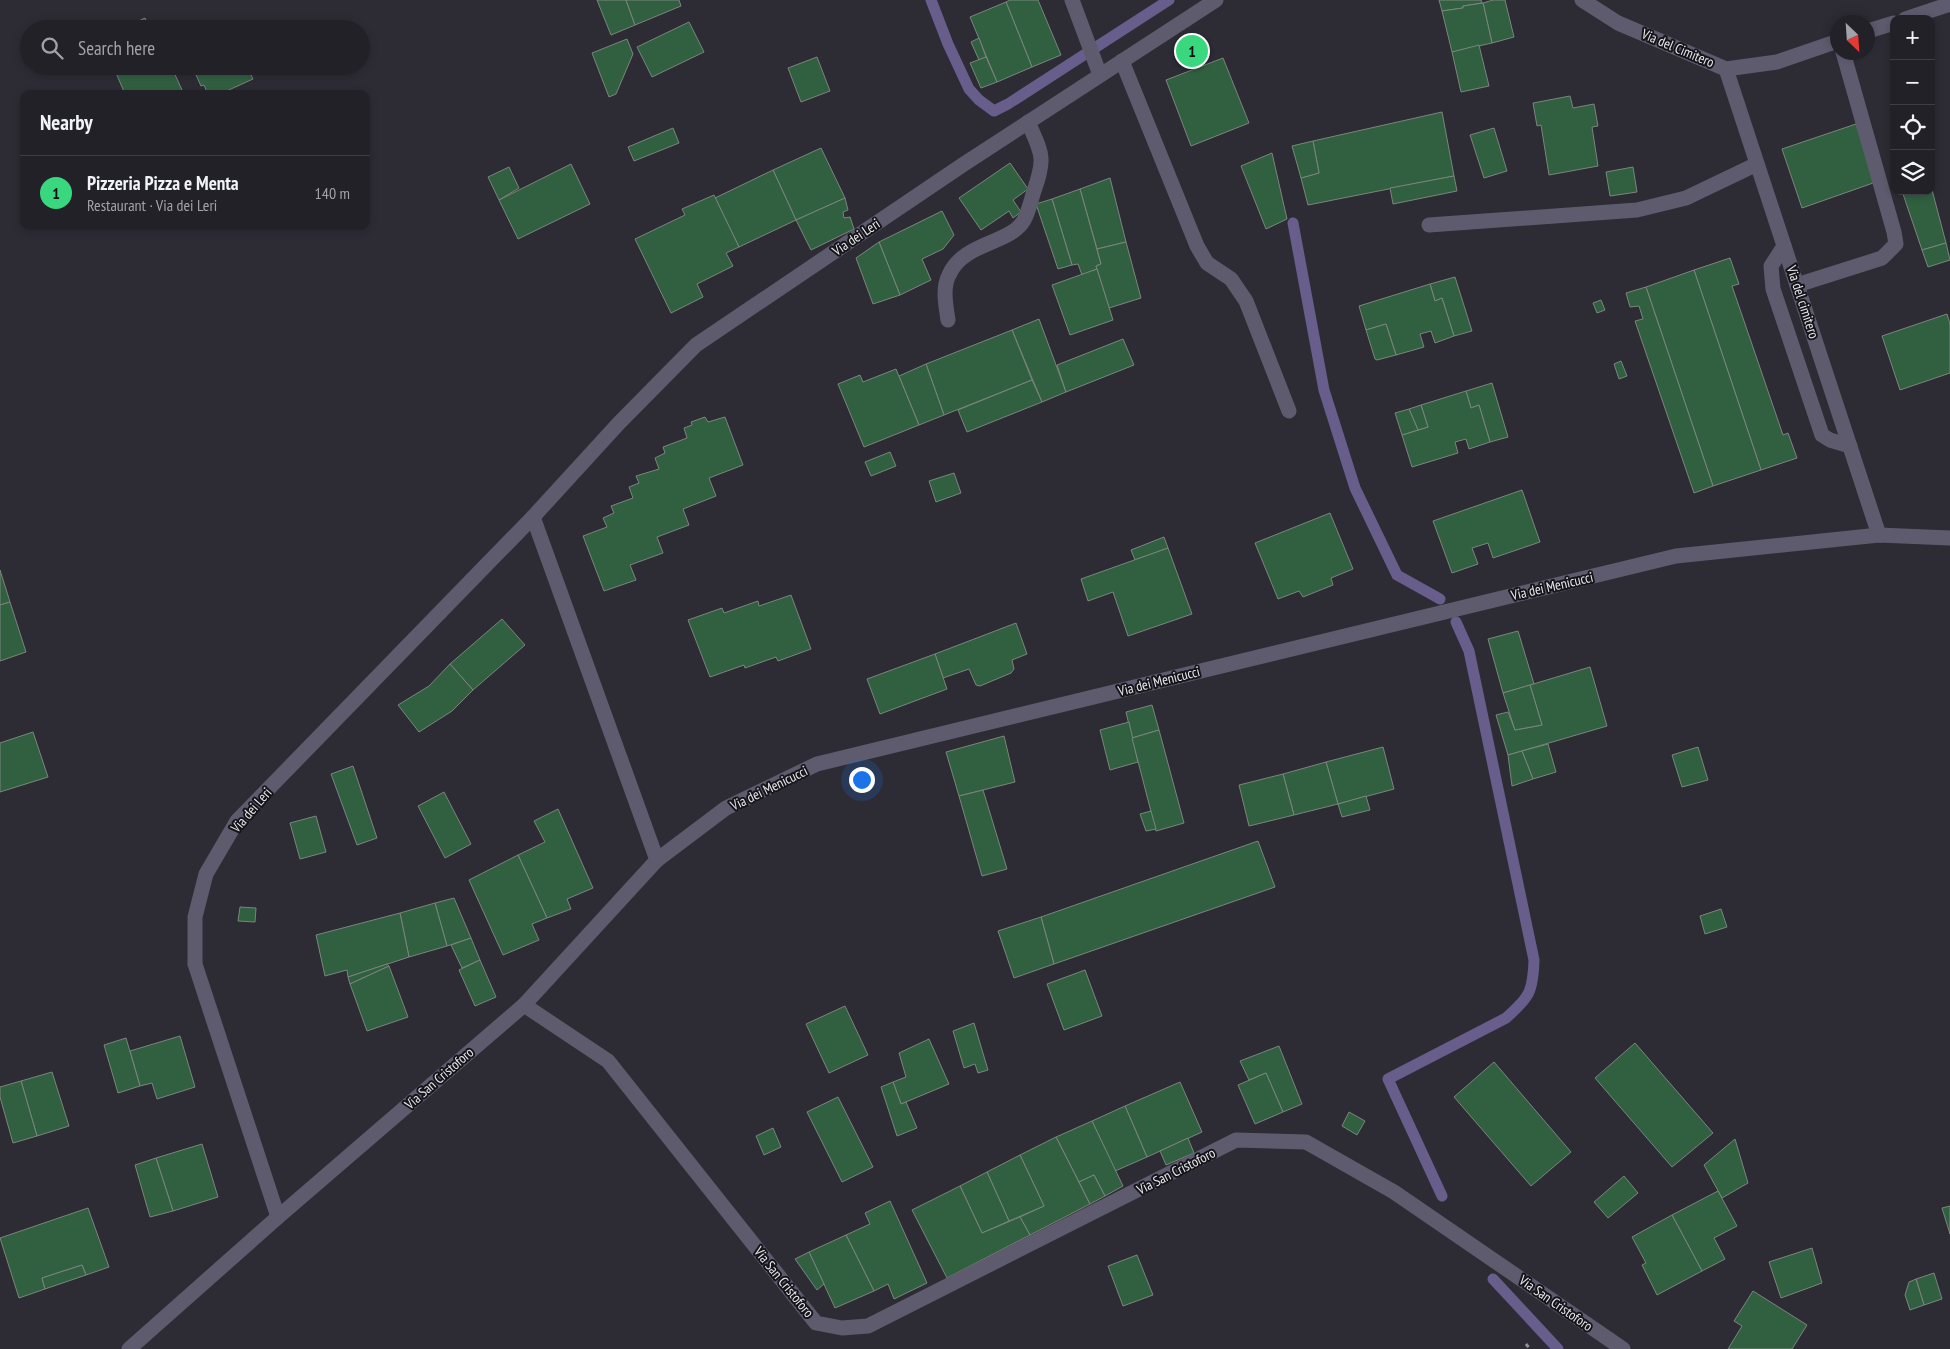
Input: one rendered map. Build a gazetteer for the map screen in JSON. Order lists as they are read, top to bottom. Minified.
{"streets":{"street":["Via del Cimitero","Via dei Leri","Via del cimitero","Via dei Menicucci","Via San Cristoforo"]},"crossings":[["Via del Cimitero","Via del cimitero"],["Via dei Leri","Via San Cristoforo"],["Via del cimitero","Via dei Menicucci"],["Via dei Menicucci","Via San Cristoforo"]],"north":"bottom right","page":{"map_buttons":["+","−"],"search":"Search here","pins":"1","heading":"Nearby","list":[{"mark":"1","name":"Pizzeria Pizza e Menta","note":"Restaurant · Via dei Leri","value":"140 m"}]}}
